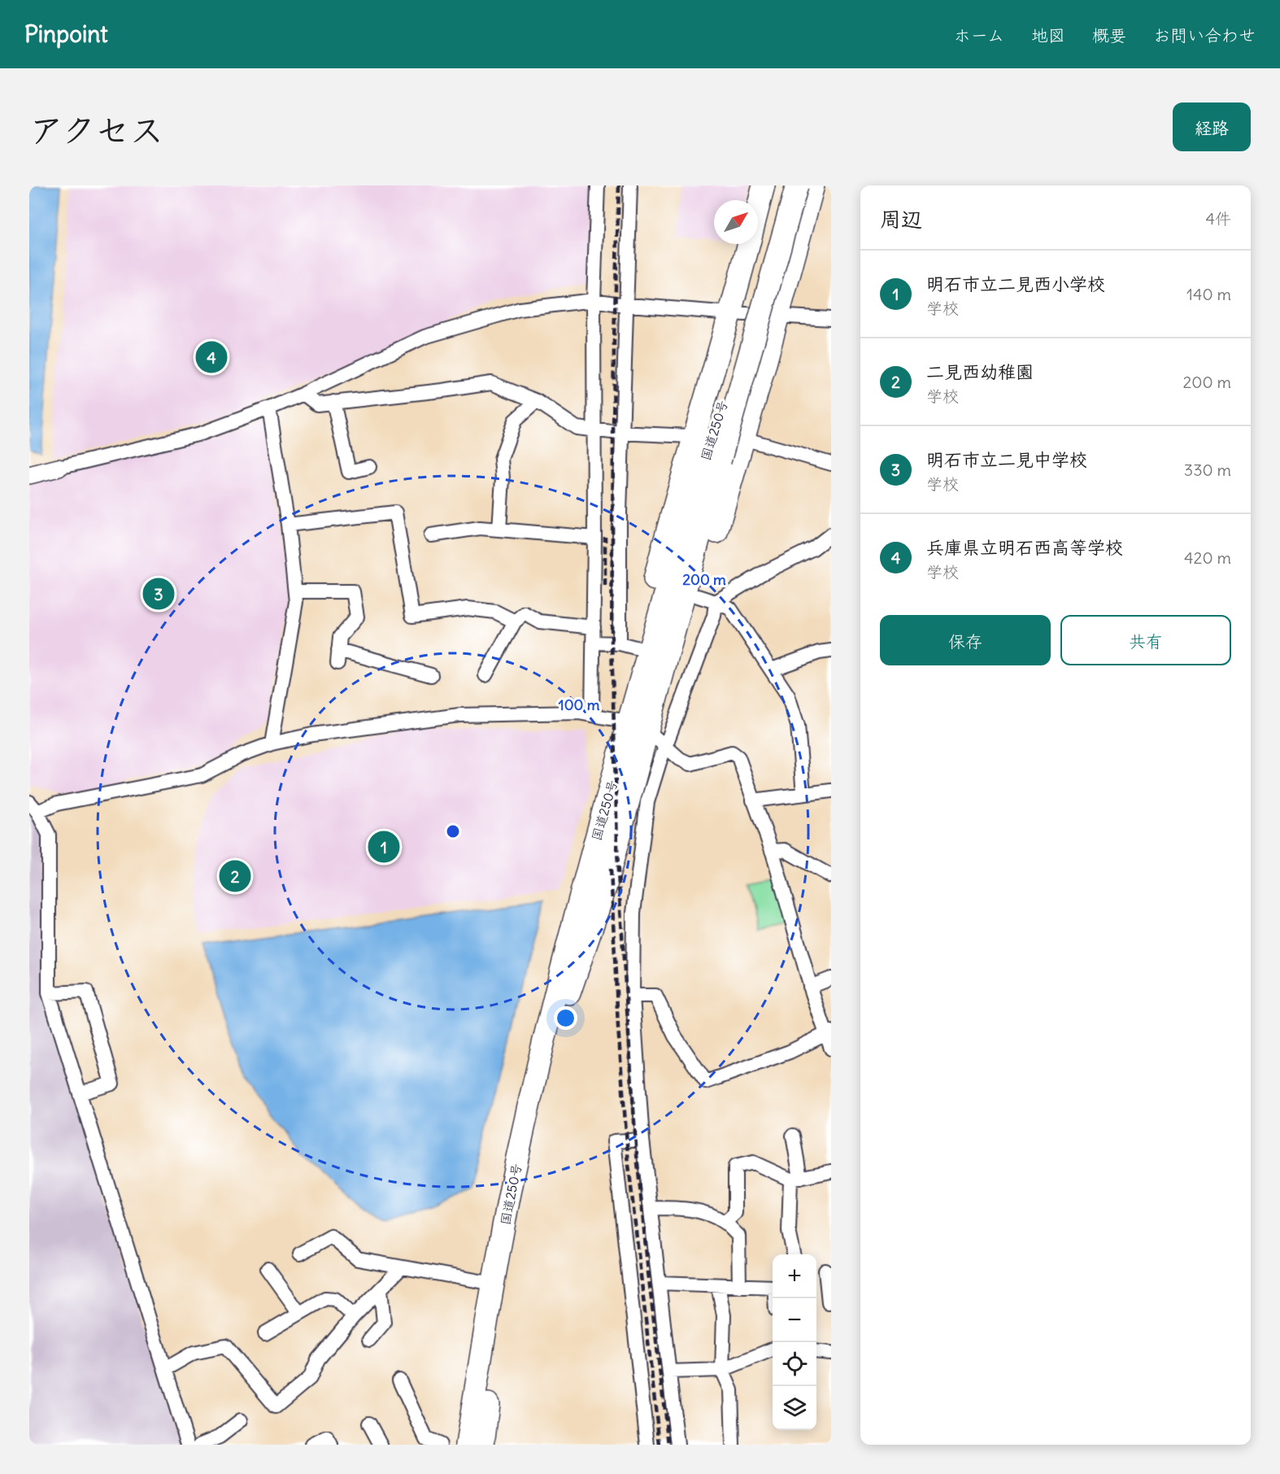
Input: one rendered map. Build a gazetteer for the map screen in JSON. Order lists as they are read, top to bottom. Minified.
{"streets":{"highway":["国道250号"]},"north":"top right","page":{"header":"Pinpoint","nav":["ホーム","地図","概要","お問い合わせ"],"title":"アクセス","buttons":["経路",["保存","共有"]],"heading":["周辺","4件"],"list":[{"mark":"1","name":"明石市立二見西小学校","note":"学校","value":"140 m"},{"mark":"2","name":"二見西幼稚園","note":"学校","value":"200 m"},{"mark":"3","name":"明石市立二見中学校","note":"学校","value":"330 m"},{"mark":"4","name":"兵庫県立明石西高等学校","note":"学校","value":"420 m"}],"pins":["4","3","1","2"],"map_buttons":["+","−"]},"rings":["200 m","100 m"]}
